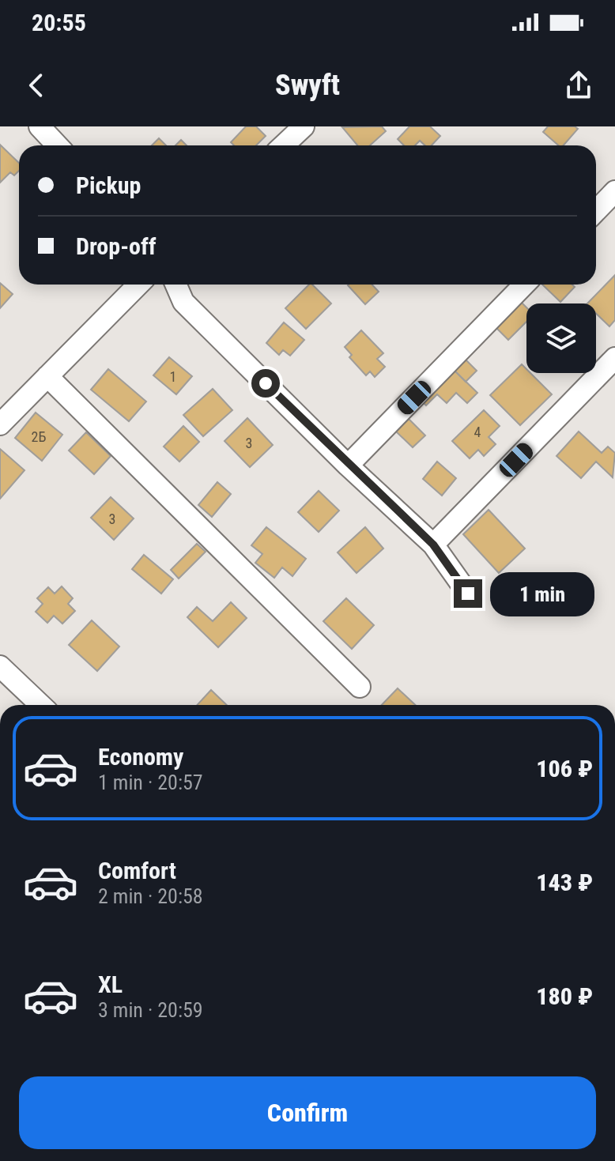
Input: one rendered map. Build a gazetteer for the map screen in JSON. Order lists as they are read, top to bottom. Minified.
{"house_numbers":["1","4","2Б","3","3"],"page":{"status":"20:55","header":"Swyft","banner":["Pickup","Drop-off"],"bubble":"1 min","list":[{"name":"Economy","note":"1 min · 20:57","value":"106 ₽"},{"name":"Comfort","note":"2 min · 20:58","value":"143 ₽"},{"name":"XL","note":"3 min · 20:59","value":"180 ₽"}],"buttons":"Confirm"}}
